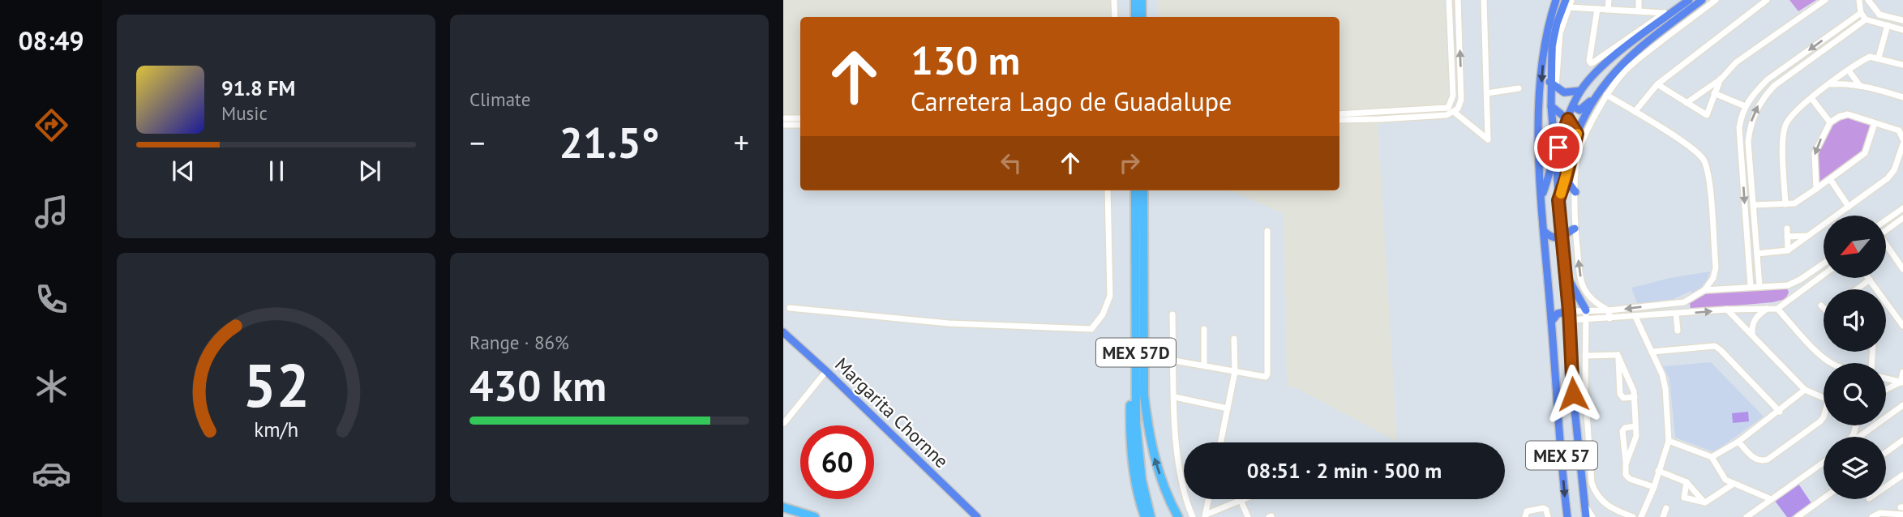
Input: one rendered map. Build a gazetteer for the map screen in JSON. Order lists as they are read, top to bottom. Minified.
{"streets":{"highway":["MEX 57D"],"main road":["Margarita Chornne","MEX 57"]},"north":"bottom left","page":{"tabs":"08:49","tile":["Climate",["Range · 86%","430 km"]],"turn":["130 m","Carretera Lago de Guadalupe"],"song":["91.8 FM","Music"],"heat":["−","21.5°","+"],"limit":"60","trip":"08:51 · 2 min · 500 m","gauge":["52","km/h"]}}
